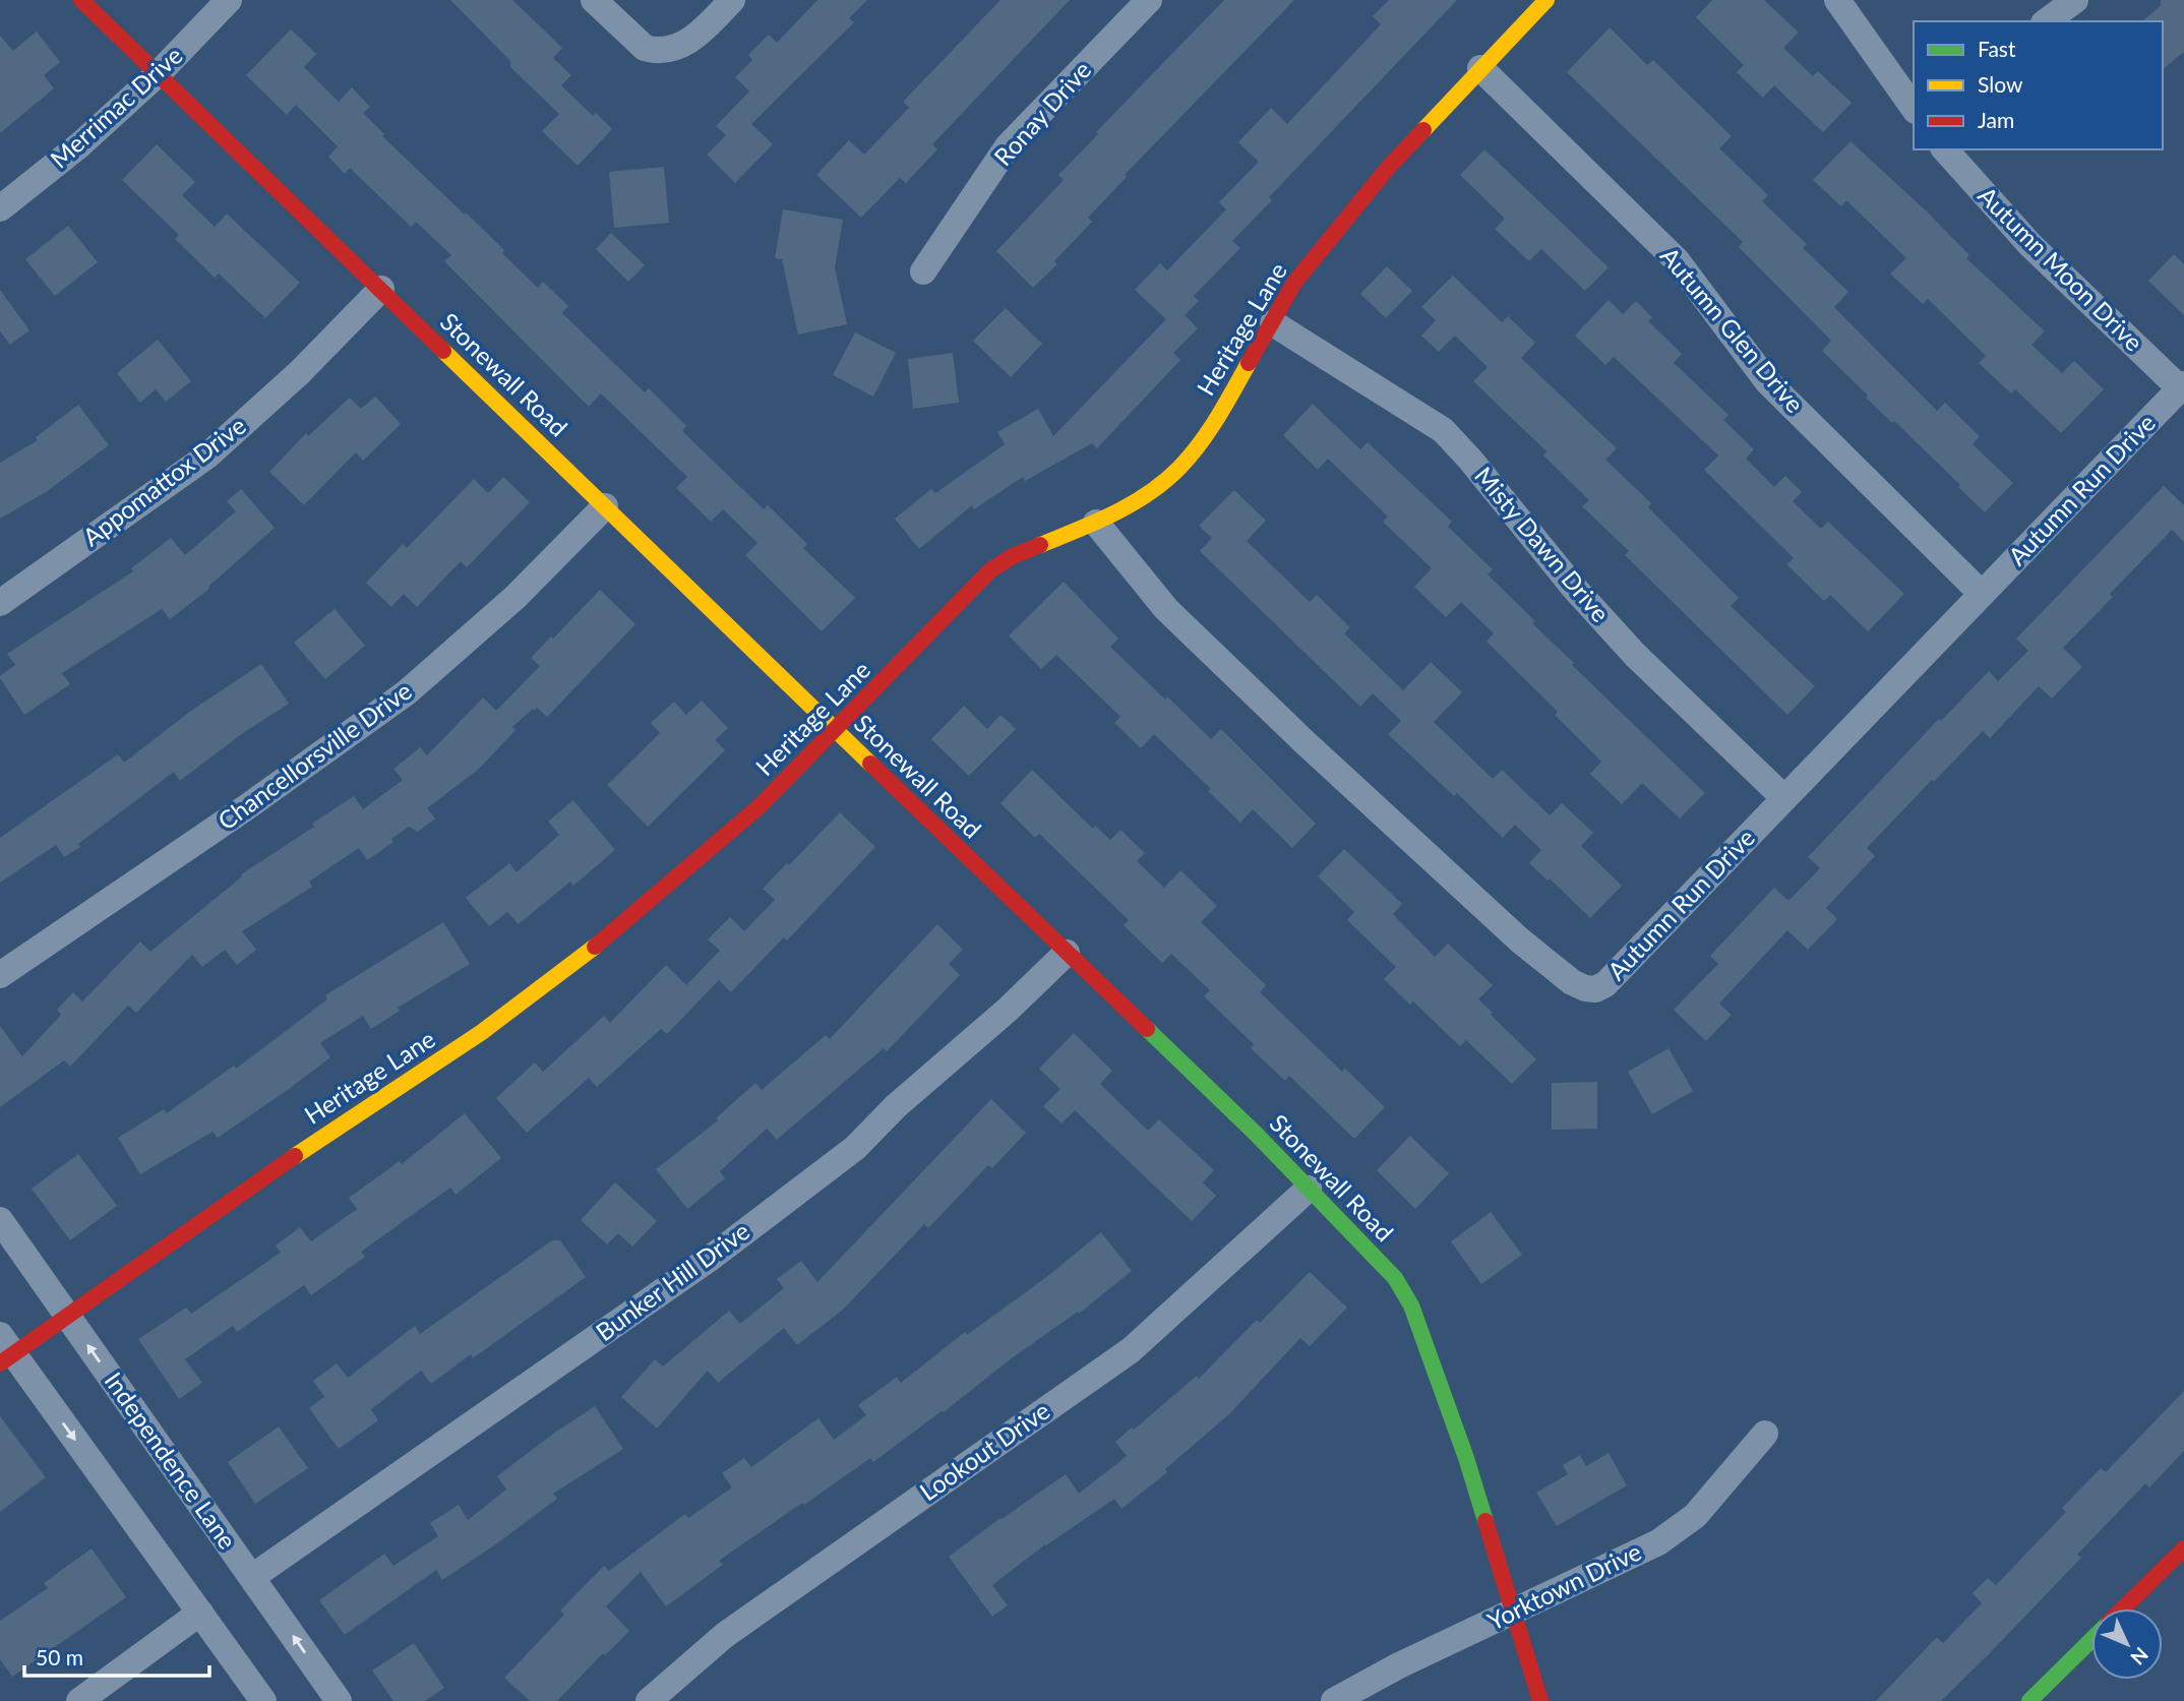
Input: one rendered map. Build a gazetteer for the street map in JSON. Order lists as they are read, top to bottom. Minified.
{"streets":{"street":["Merrimac Drive","Ronay Drive","Autumn Moon Drive","Heritage Lane","Autumn Glen Drive","Stonewall Road","Appomattox Drive","Autumn Run Drive","Misty Dawn Drive","Chancellorsville Drive","Bunker Hill Drive","Lookout Drive","Independence Lane","Yorktown Drive"]},"crossings":[["Merrimac Drive","Stonewall Road"],["Autumn Moon Drive","Autumn Run Drive"],["Heritage Lane","Autumn Glen Drive"],["Heritage Lane","Stonewall Road"],["Heritage Lane","Autumn Run Drive"],["Heritage Lane","Misty Dawn Drive"],["Heritage Lane","Independence Lane"],["Autumn Glen Drive","Autumn Run Drive"],["Stonewall Road","Appomattox Drive"],["Stonewall Road","Chancellorsville Drive"],["Stonewall Road","Bunker Hill Drive"],["Stonewall Road","Lookout Drive"],["Stonewall Road","Yorktown Drive"],["Autumn Run Drive","Misty Dawn Drive"],["Bunker Hill Drive","Independence Lane"]],"legend":["Fast","Slow","Jam"],"scale_bar":"50 m","north":"bottom right"}
